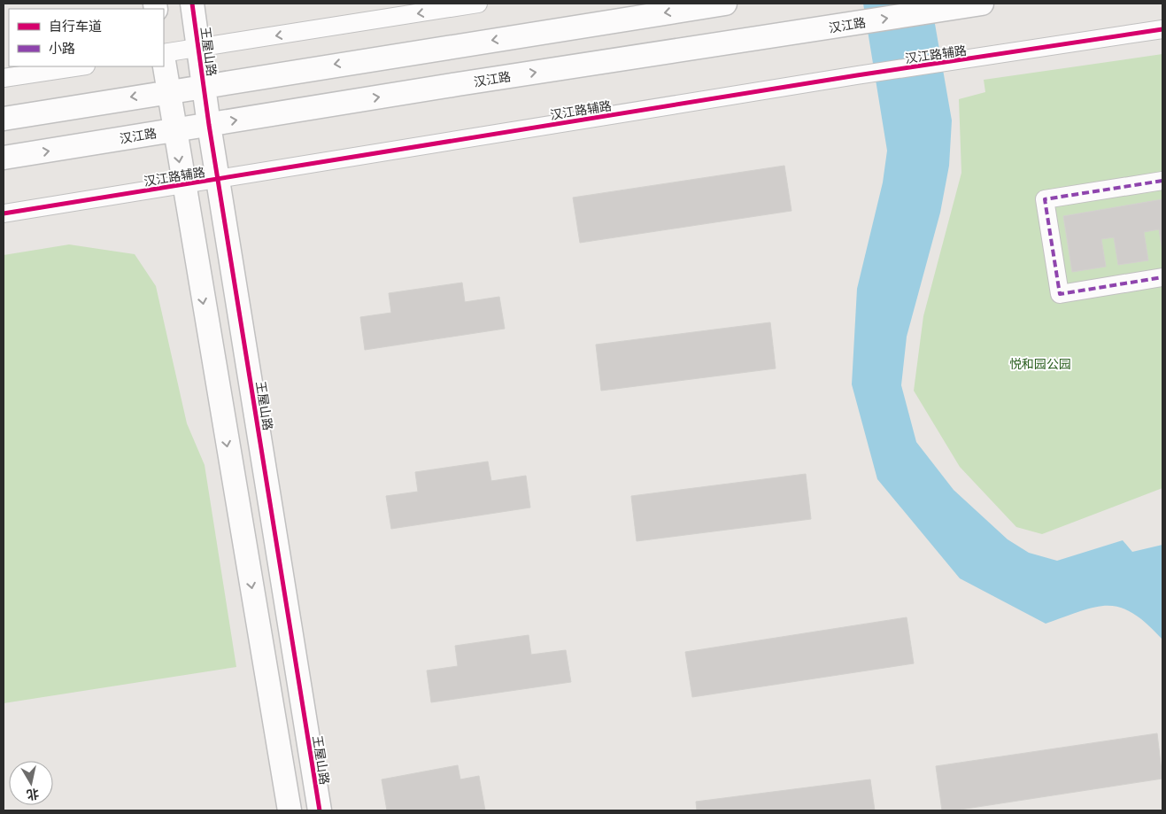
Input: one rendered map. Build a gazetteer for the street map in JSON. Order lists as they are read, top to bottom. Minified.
{"streets":{"street":["汉江路","王屋山路","汉江路辅路"]},"crossings":[["汉江路","王屋山路"],["王屋山路","汉江路辅路"]],"parks":["悦和园公园"],"legend":["自行车道","小路"],"north":"bottom"}
